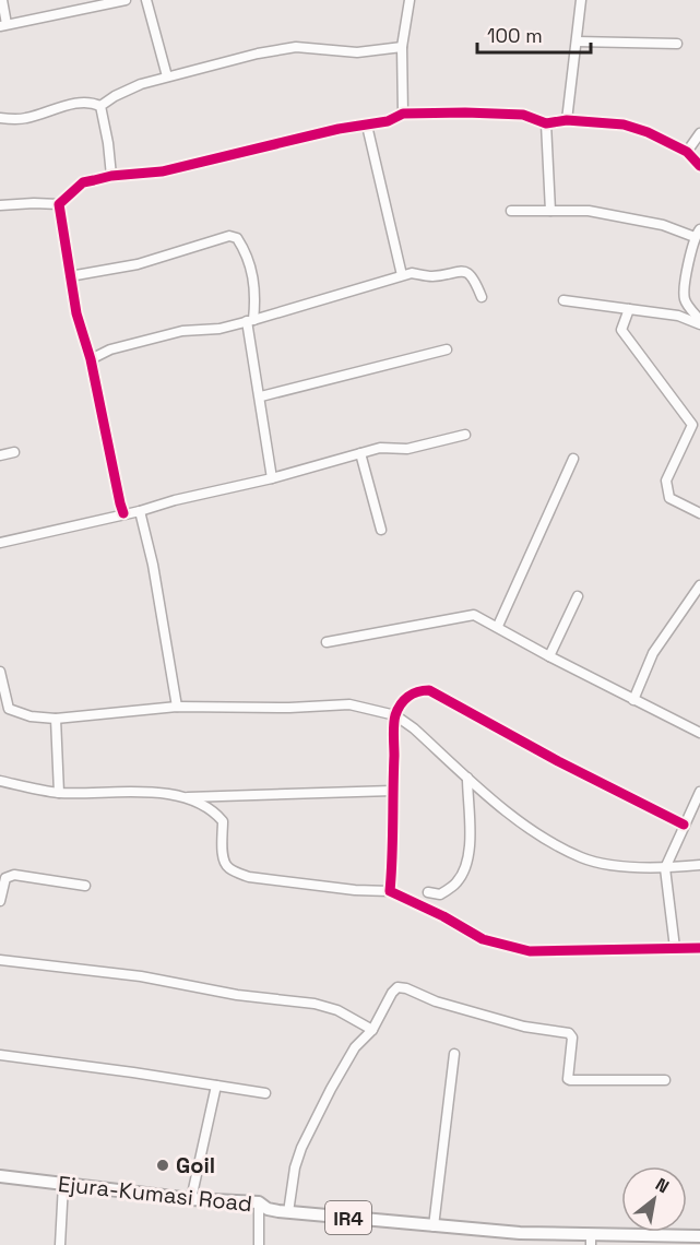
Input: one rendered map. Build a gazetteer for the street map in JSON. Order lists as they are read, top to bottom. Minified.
{"streets":{"main road":["Ejura-Kumasi Road","IR4"]},"places":["Goil"],"scale_bar":"100 m","north":"top right"}
